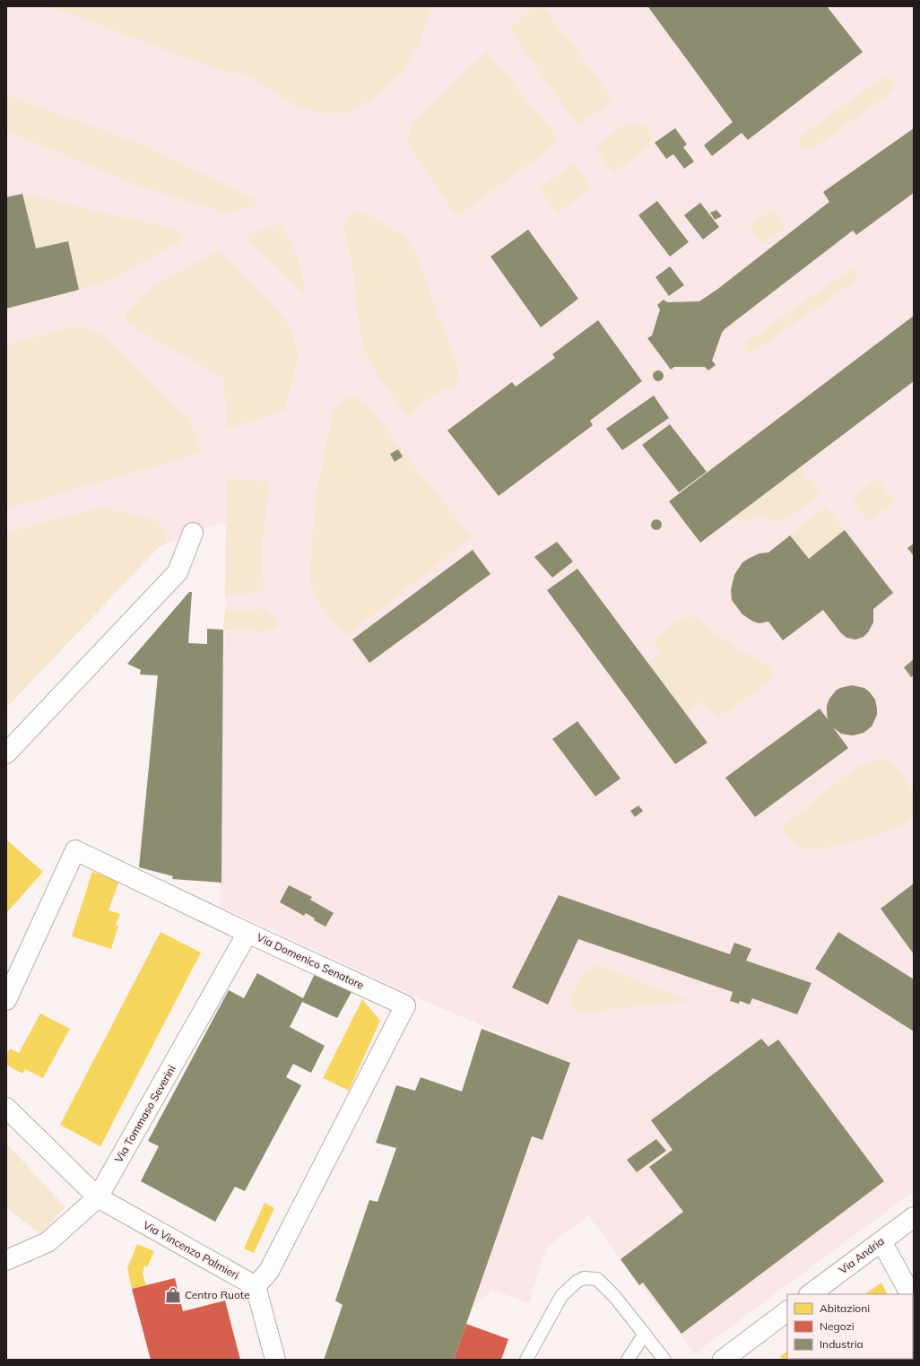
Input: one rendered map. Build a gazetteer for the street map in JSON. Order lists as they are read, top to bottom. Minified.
{"streets":{"street":["Via Domenico Senatore","Via Tommaso Severini","Via Vincenzo Palmieri","Via Andria"]},"crossings":[["Via Domenico Senatore","Via Tommaso Severini"],["Via Domenico Senatore","Via Vincenzo Palmieri"],["Via Tommaso Severini","Via Vincenzo Palmieri"]],"places":{"shop":["Centro Ruote"]},"legend":["Abitazioni","Negozi","Industria"]}
